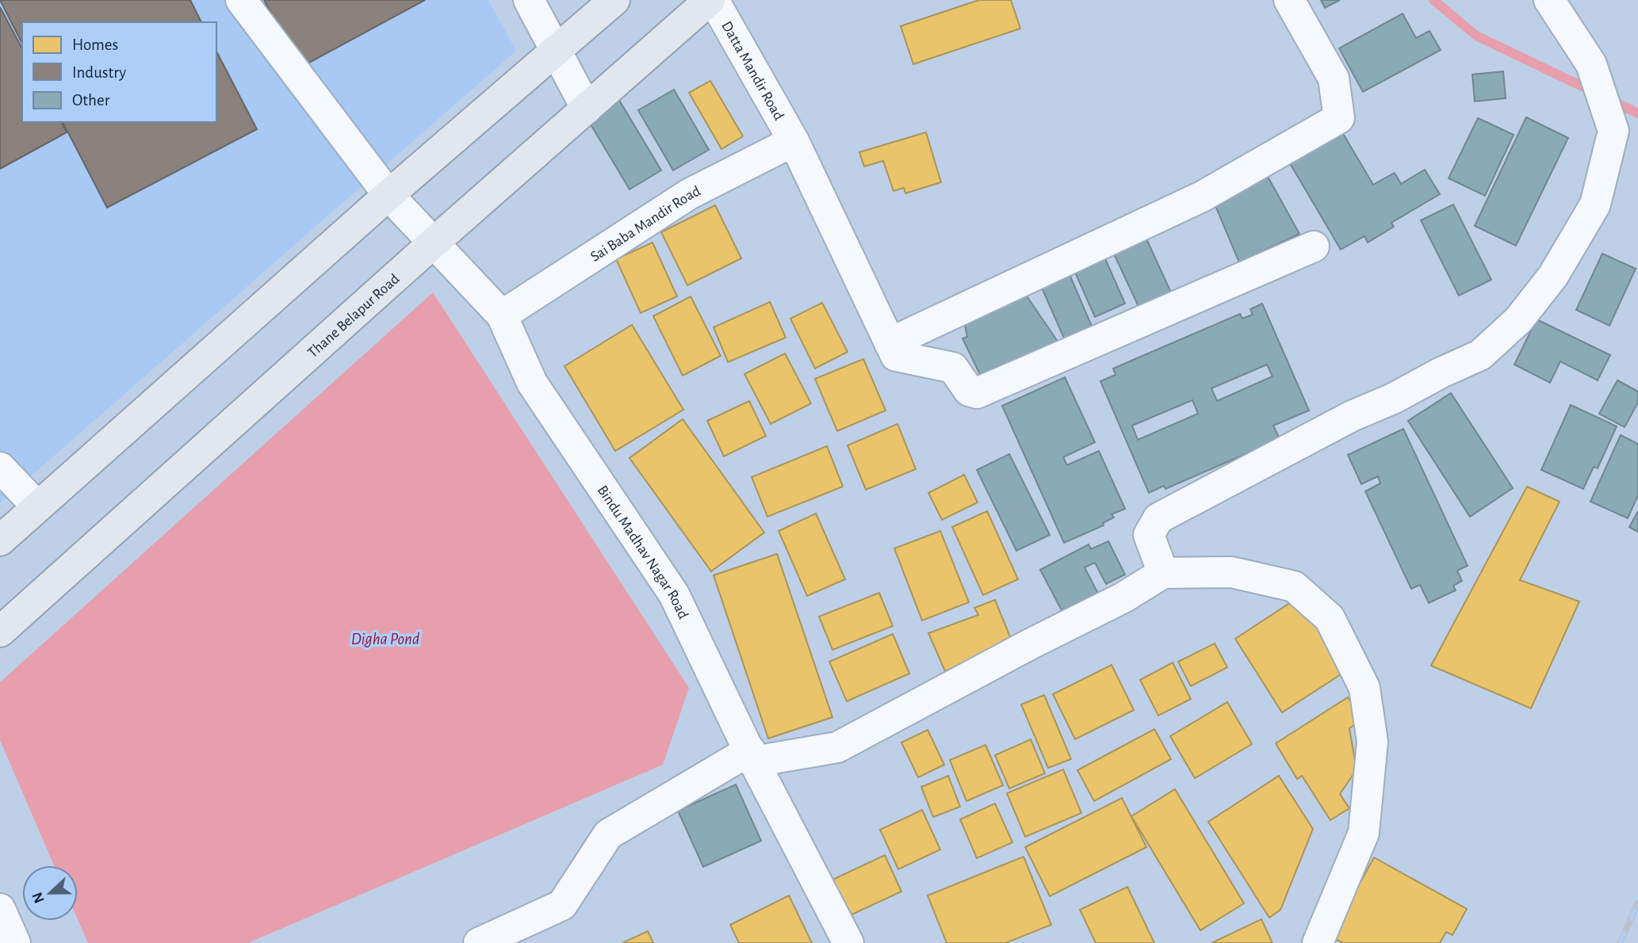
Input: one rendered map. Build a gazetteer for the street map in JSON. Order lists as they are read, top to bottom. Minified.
{"streets":{"main road":["Thane Belapur Road"],"street":["Datta Mandir Road","Sai Baba Mandir Road","Bindu Madhav Nagar Road"]},"crossings":[["Datta Mandir Road","Sai Baba Mandir Road"],["Datta Mandir Road","Thane Belapur Road"],["Sai Baba Mandir Road","Bindu Madhav Nagar Road"],["Thane Belapur Road","Bindu Madhav Nagar Road"]],"water":["Digha Pond"],"legend":["Homes","Industry","Other"],"north":"left"}
